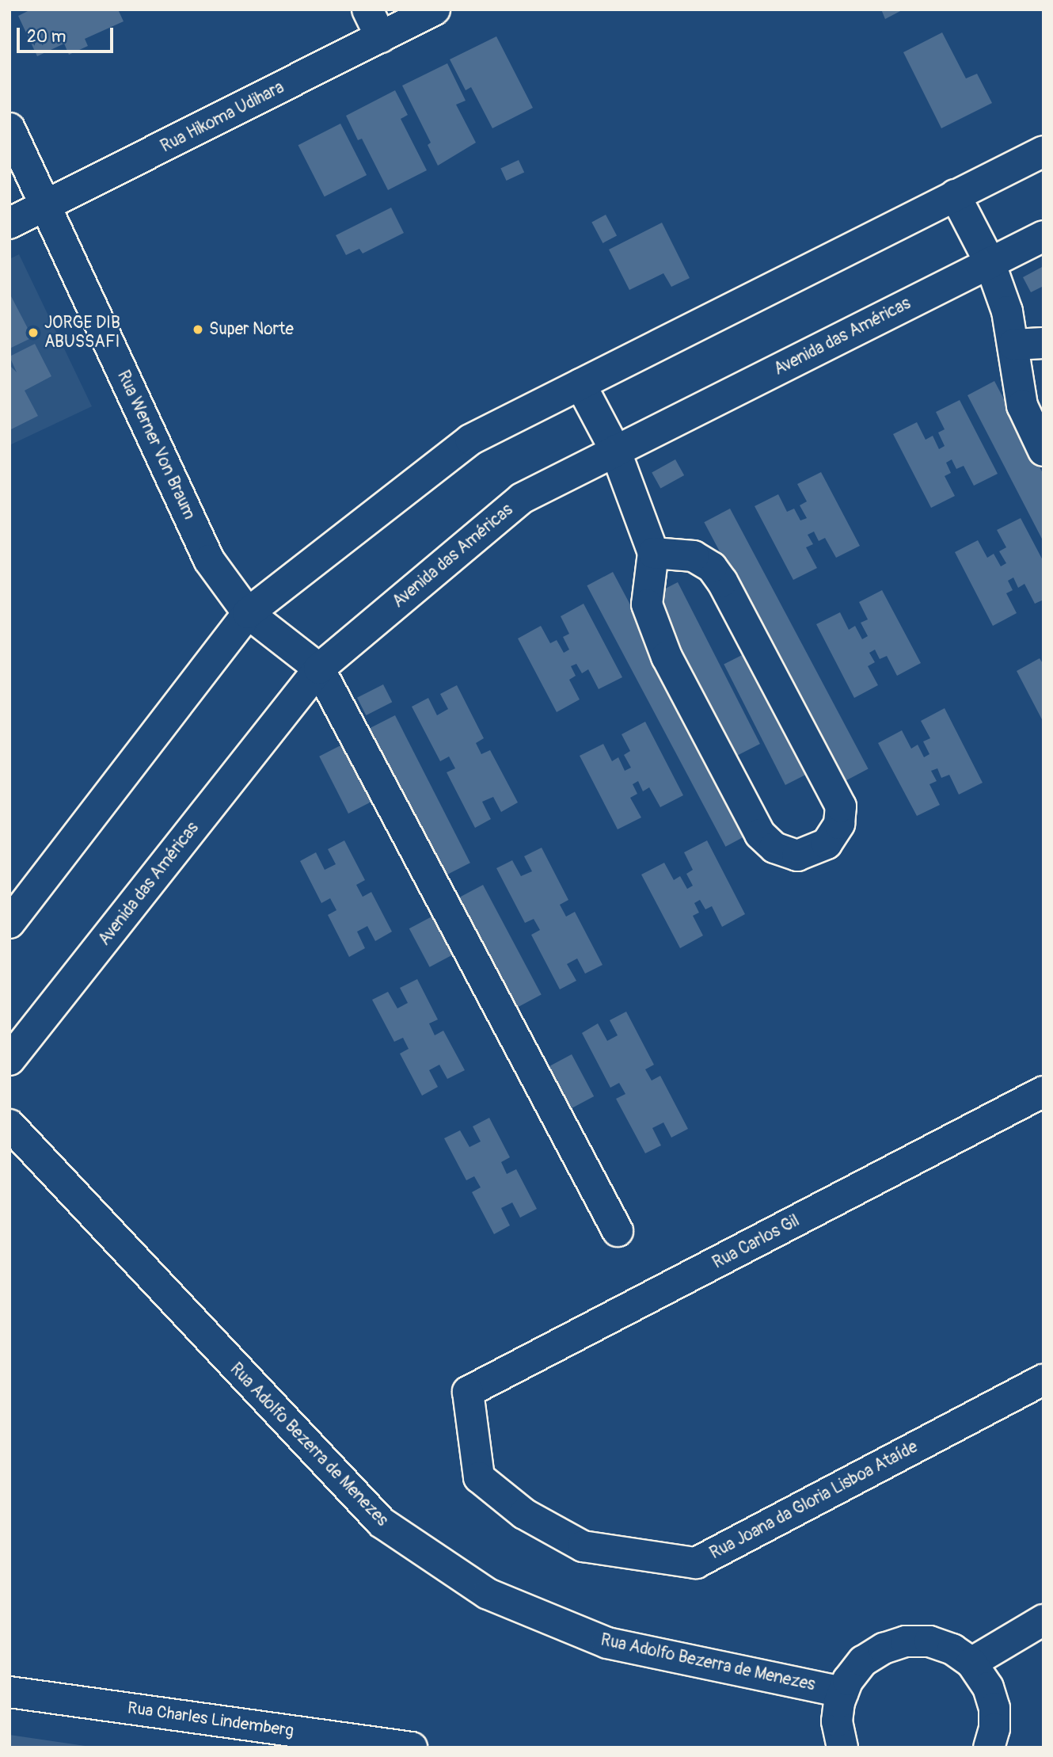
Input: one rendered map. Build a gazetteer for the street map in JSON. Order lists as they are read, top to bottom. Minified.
{"streets":{"street":["Rua Hikoma Udihara","Avenida das Américas","Rua Werner Von Braum","Rua Carlos Gil","Rua Adolfo Bezerra de Menezes","Rua Joana da Gloria Lisboa Ataíde","Rua Charles Lindemberg"]},"crossings":[["Rua Hikoma Udihara","Rua Werner Von Braum"],["Avenida das Américas","Rua Werner Von Braum"],["Rua Carlos Gil","Rua Joana da Gloria Lisboa Ataíde"]],"places":["Super Norte","JORGE DIB ABUSSAFI"],"scale_bar":"20 m"}
